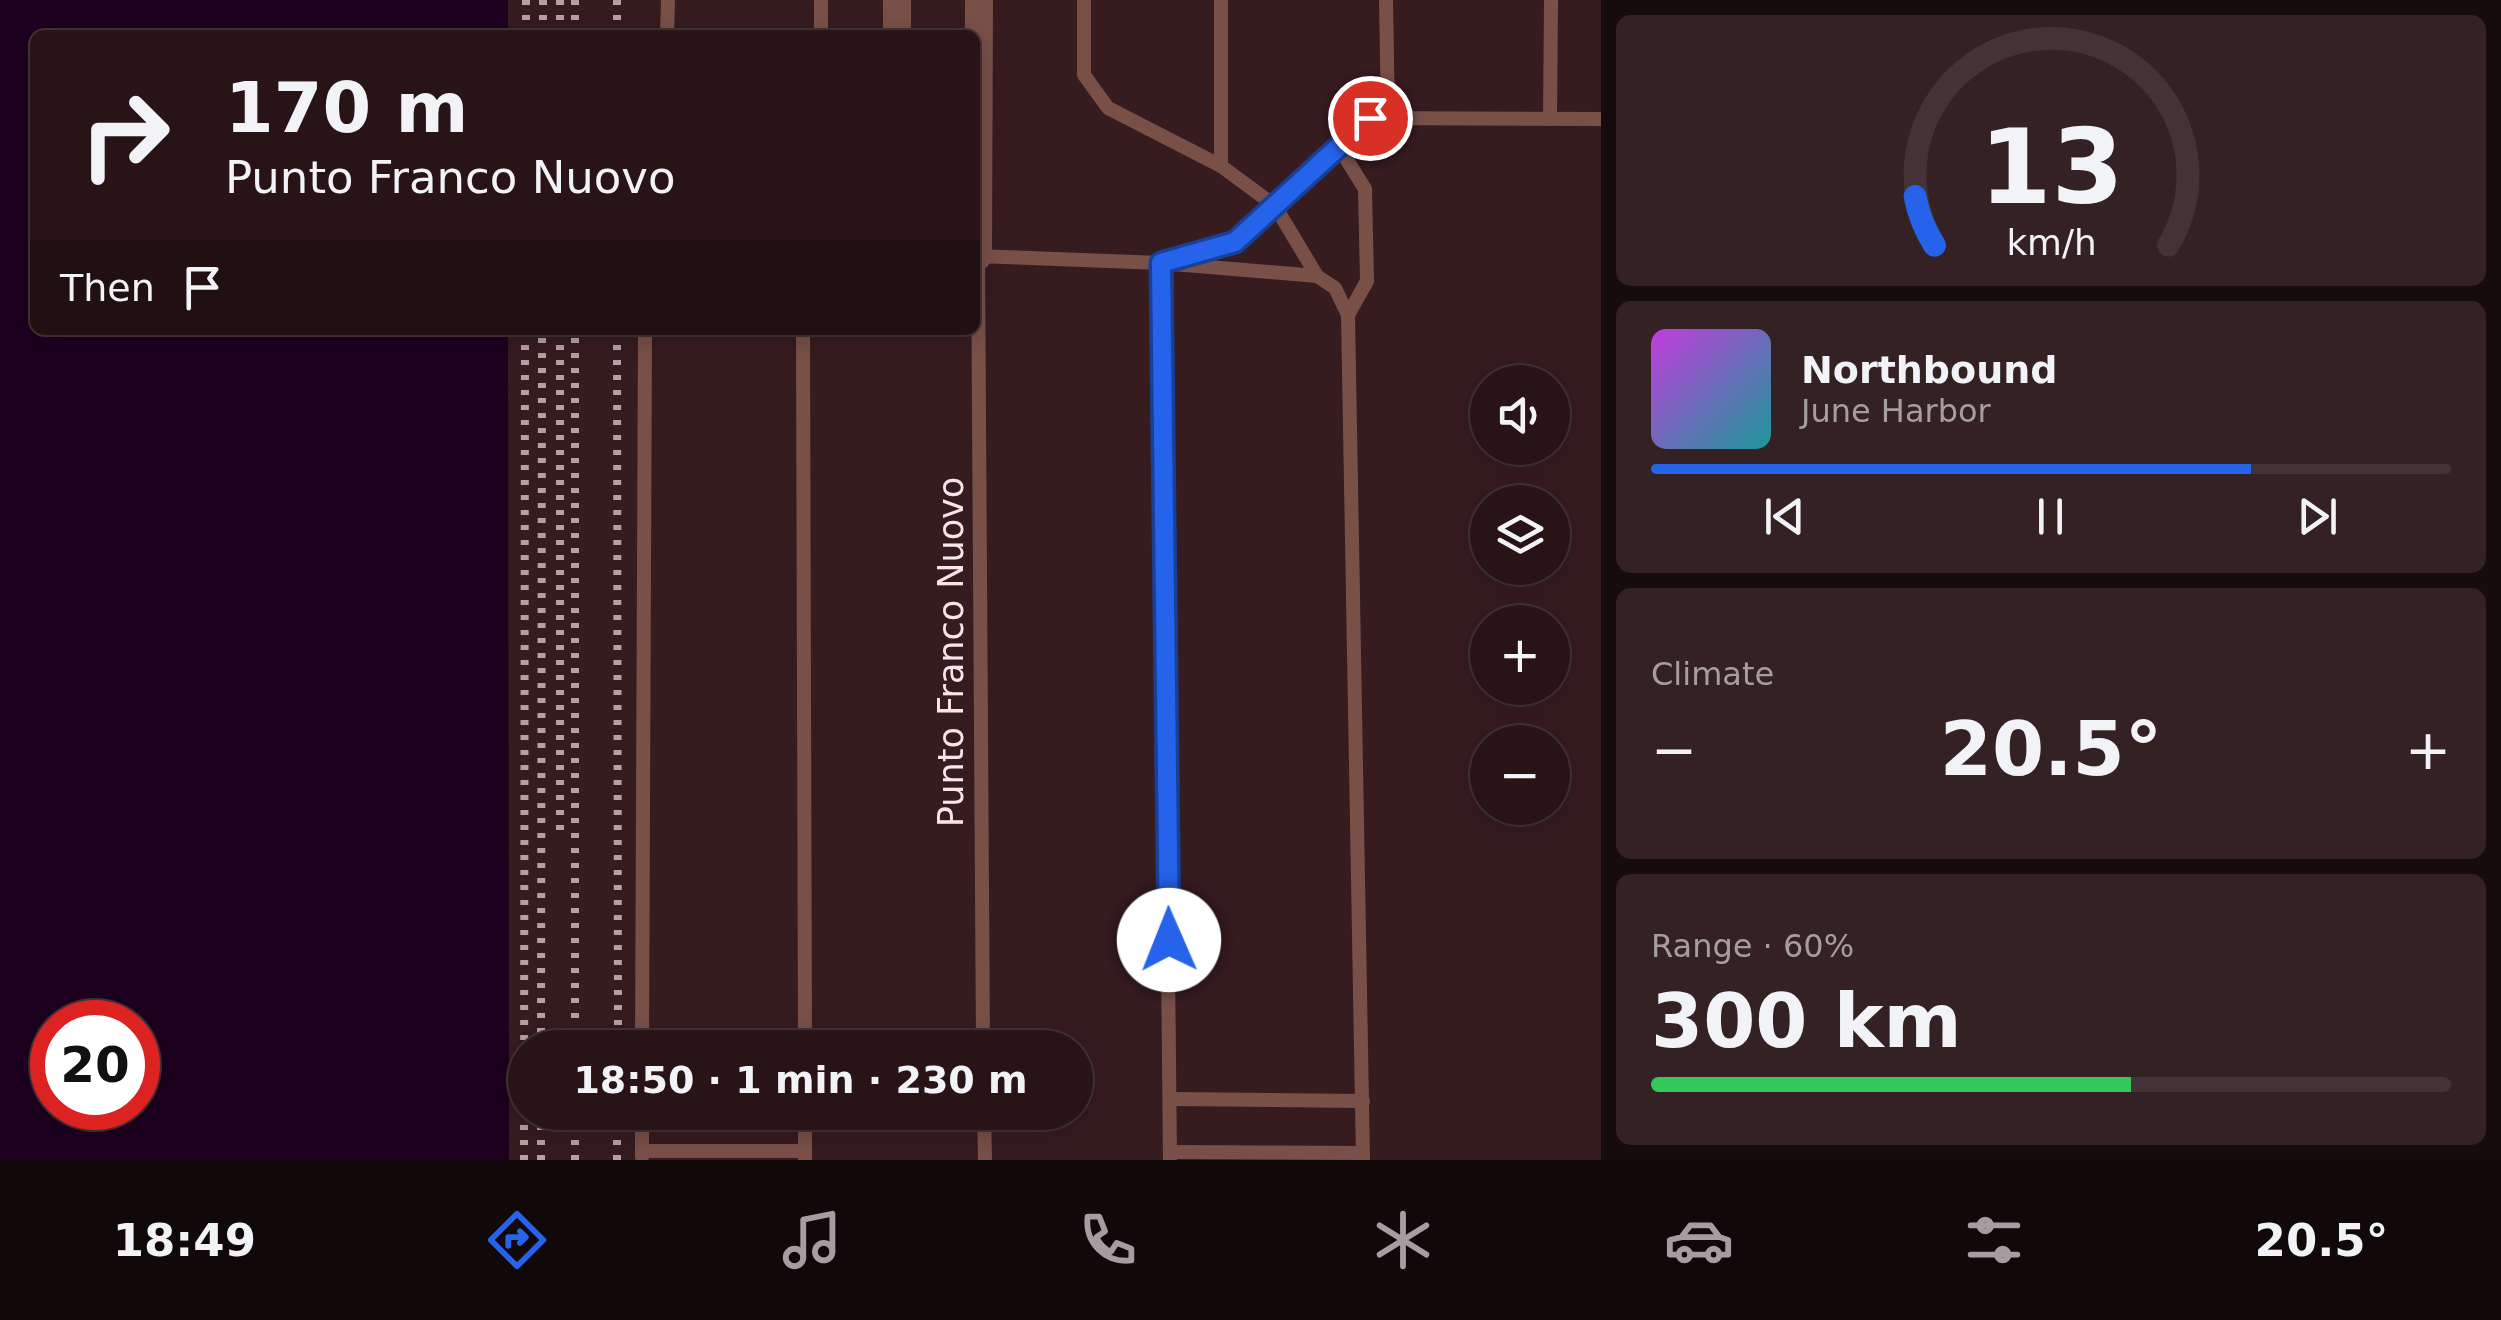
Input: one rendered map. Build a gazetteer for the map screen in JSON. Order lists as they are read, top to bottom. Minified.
{"streets":{"lane":["Punto Franco Nuovo"]},"page":{"turn":["170 m","Punto Franco Nuovo"],"then":"Then","song":["Northbound","June Harbor"],"map_buttons":["+","−"],"tile":["Climate",["Range · 60%","300 km"]],"heat":["−","20.5°","+"],"limit":"20","trip":"18:50 · 1 min · 230 m","tabs":["18:49","20.5°"],"gauge":["13","km/h"]}}
